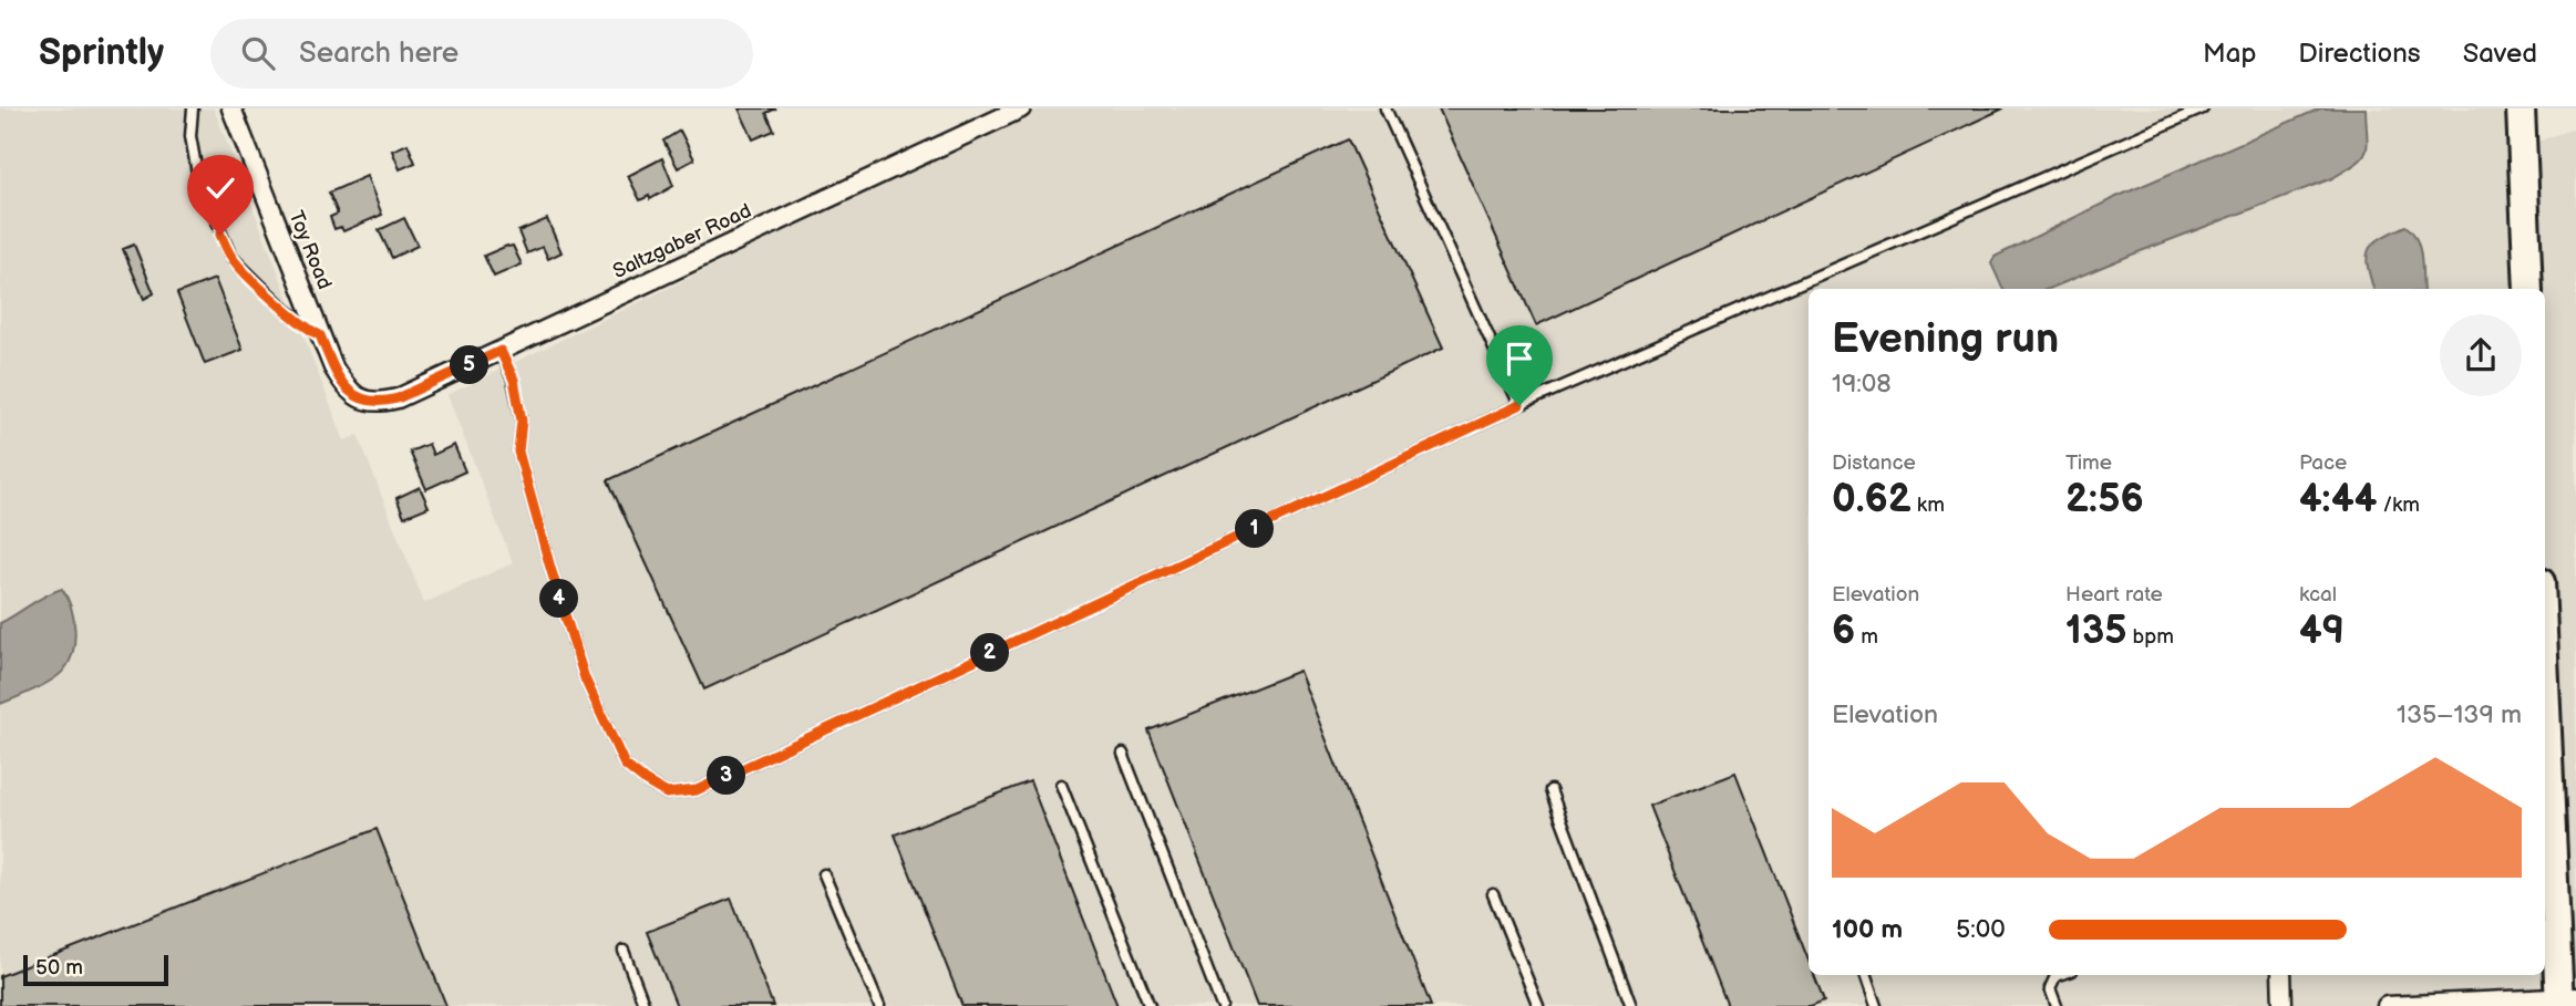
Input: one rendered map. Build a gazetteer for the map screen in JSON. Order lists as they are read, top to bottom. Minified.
{"streets":{"street":["Saltzgaber Road","Toy Road"]},"crossings":[["Saltzgaber Road","Toy Road"]],"scale_bar":"50 m","page":{"header":"Sprintly","search":"Search here","nav":["Map","Directions","Saved"],"heading":["Evening run","19:08"],"pins":["5","1","4","2","3"],"stats":[["Distance","0.62 km"],["Time","2:56"],["Pace","4:44 /km"],["Elevation","6 m"],["Heart rate","135 bpm"],["kcal","49"]],"chart":["Elevation","135–139 m"],"list":[{"name":"100 m","note":"5:00"}],"scale":"50 m"}}
